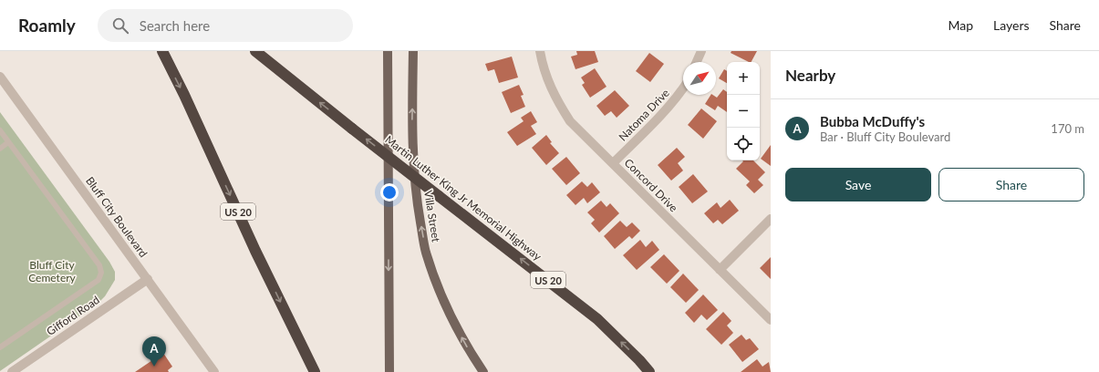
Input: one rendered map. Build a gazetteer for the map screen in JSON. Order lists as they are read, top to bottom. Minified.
{"streets":{"highway":["Martin Luther King Jr Memorial Highway","US 20"],"main road":["Villa Street"],"street":["Natoma Drive","Concord Drive","Bluff City Boulevard","Gifford Road"]},"crossings":[["Natoma Drive","Concord Drive"],["Bluff City Boulevard","Gifford Road"]],"one_way":["Martin Luther King Jr Memorial Highway"],"parks":["Bluff City Cemetery"],"north":"top right","page":{"header":"Roamly","search":"Search here","nav":["Map","Layers","Share"],"heading":"Nearby","map_buttons":["+","−"],"list":[{"mark":"A","name":"Bubba McDuffy's","note":"Bar · Bluff City Boulevard","value":"170 m"}],"buttons":["Save","Share"],"pins":"A"}}
